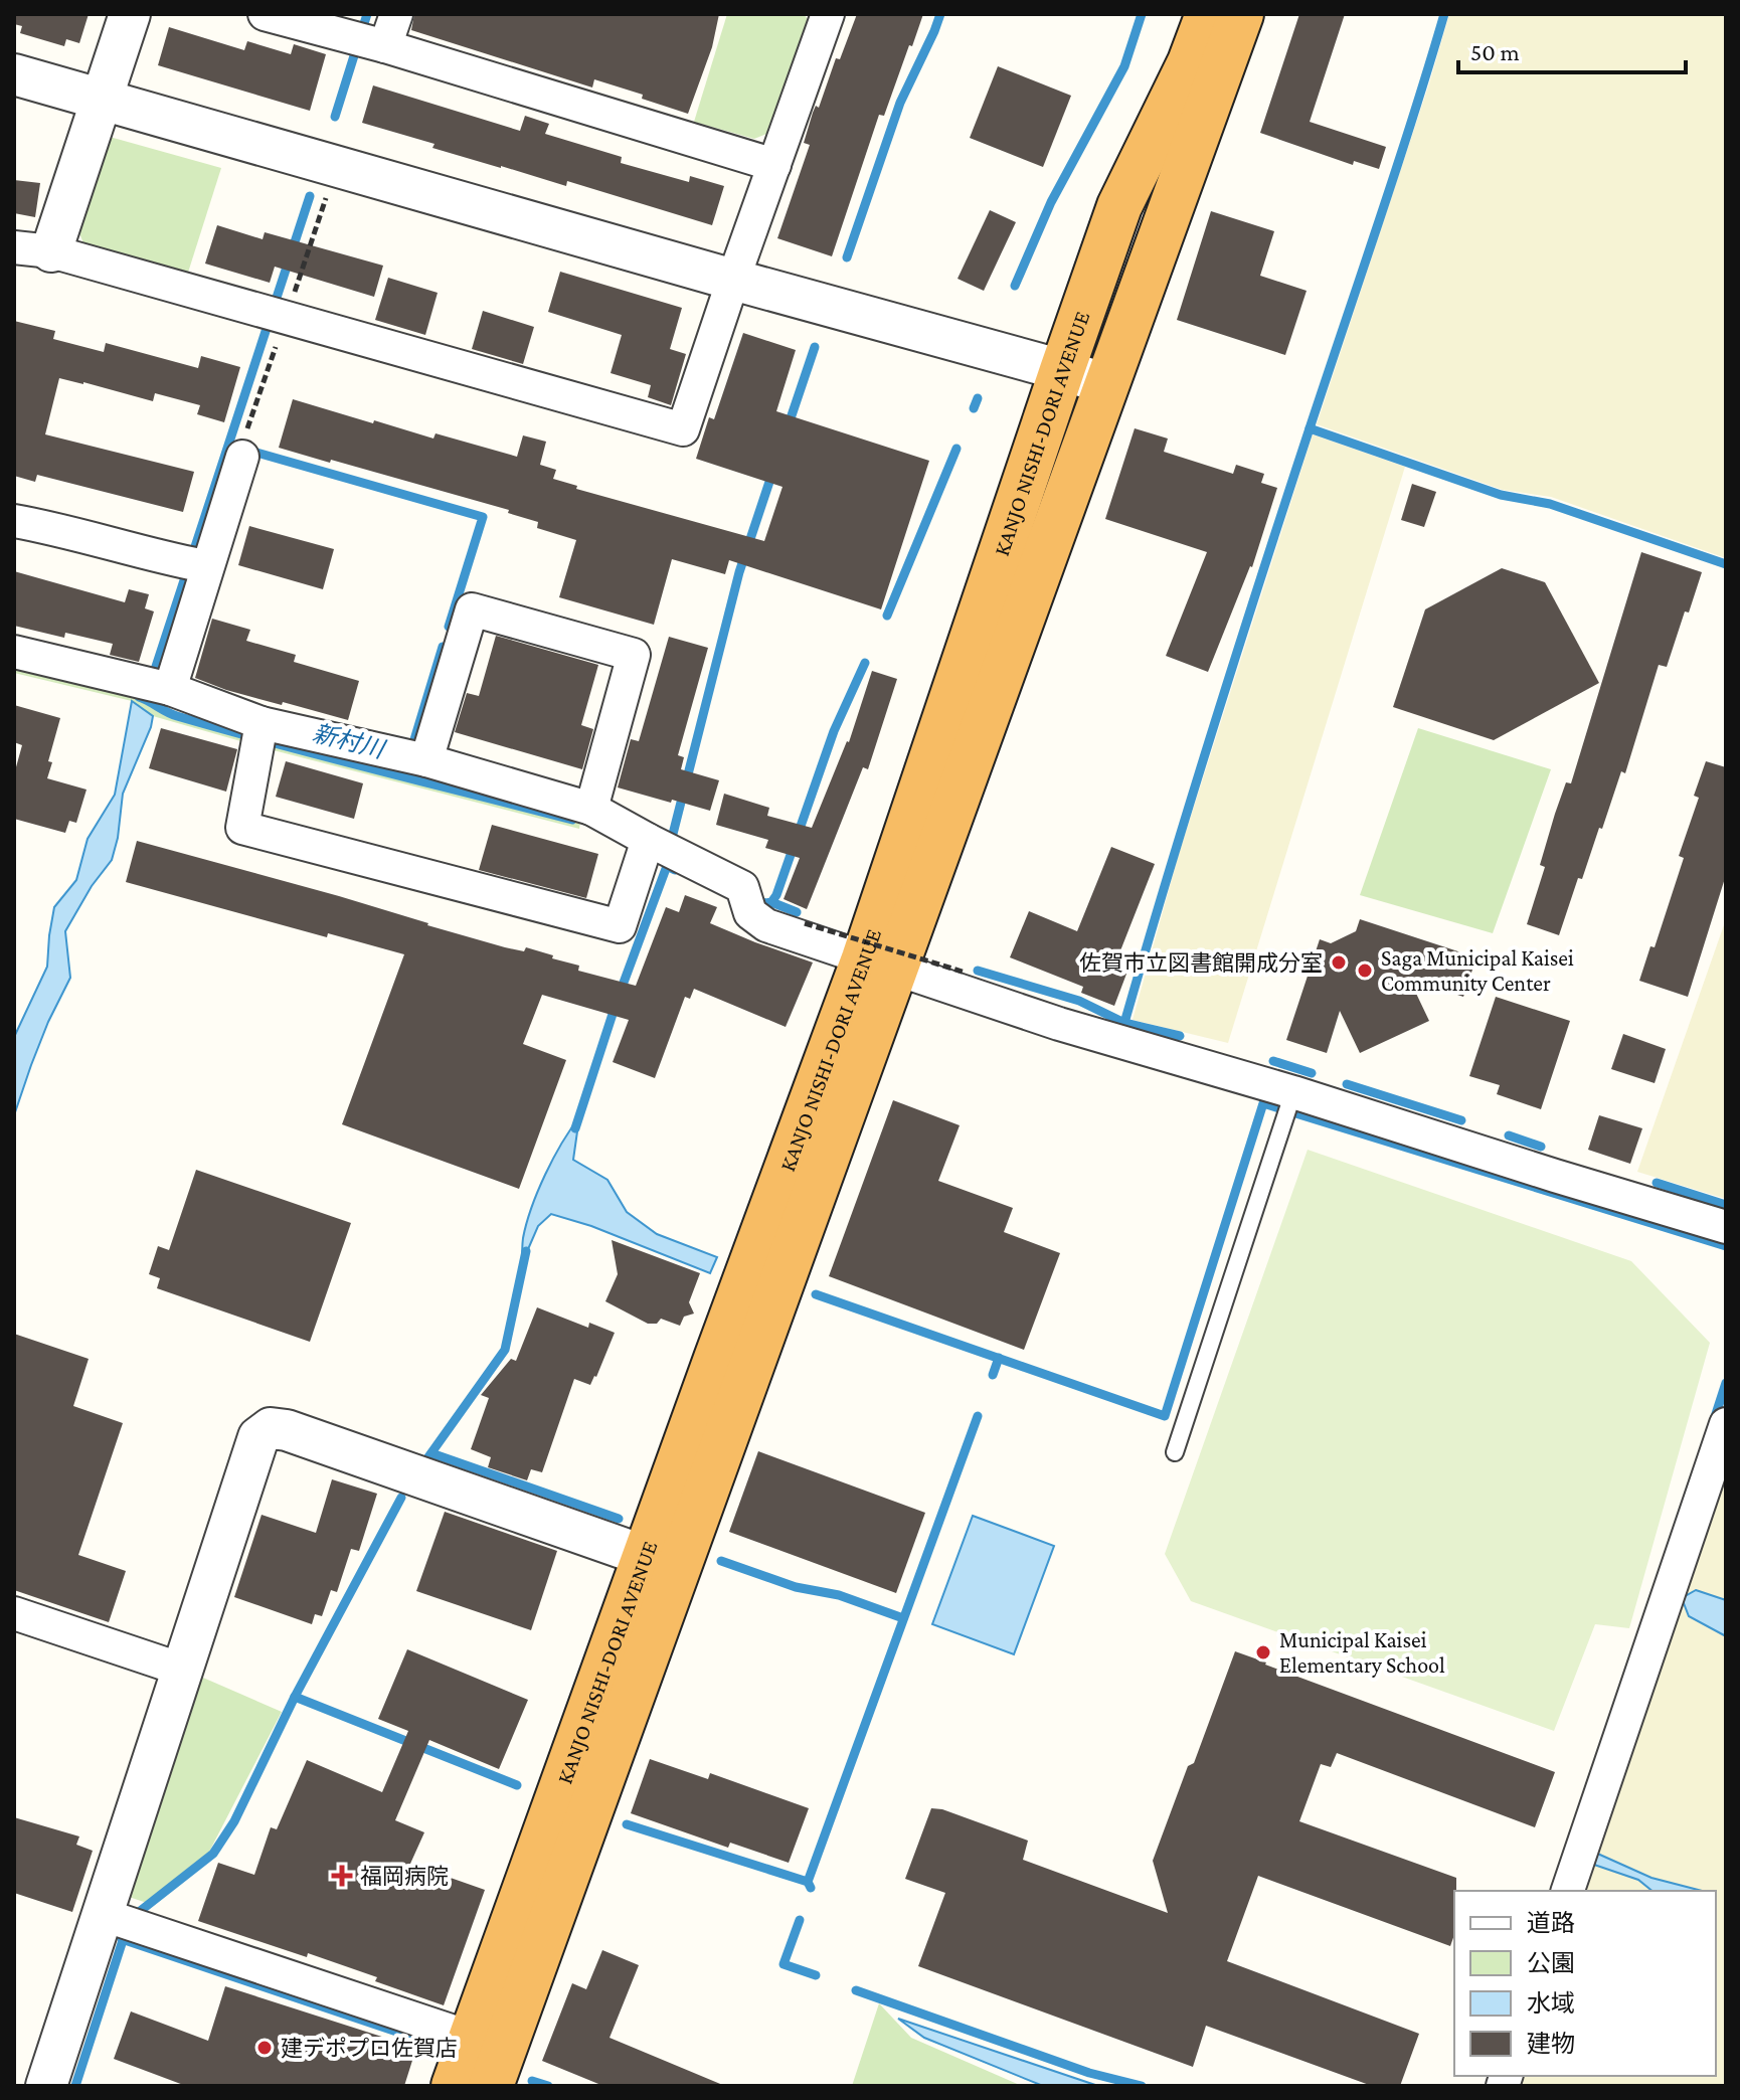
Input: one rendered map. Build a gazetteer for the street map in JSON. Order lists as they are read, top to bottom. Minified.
{"streets":{"highway":["KANJO NISHI-DORI AVENUE"]},"water":["新村川"],"places":{"other":["佐賀市立図書館開成分室","Saga Municipal Kaisei Community Center","Municipal Kaisei Elementary School","建デポプロ佐賀店"],"health":["福岡病院"]},"legend":["道路","公園","水域","建物"],"scale_bar":"50 m"}
